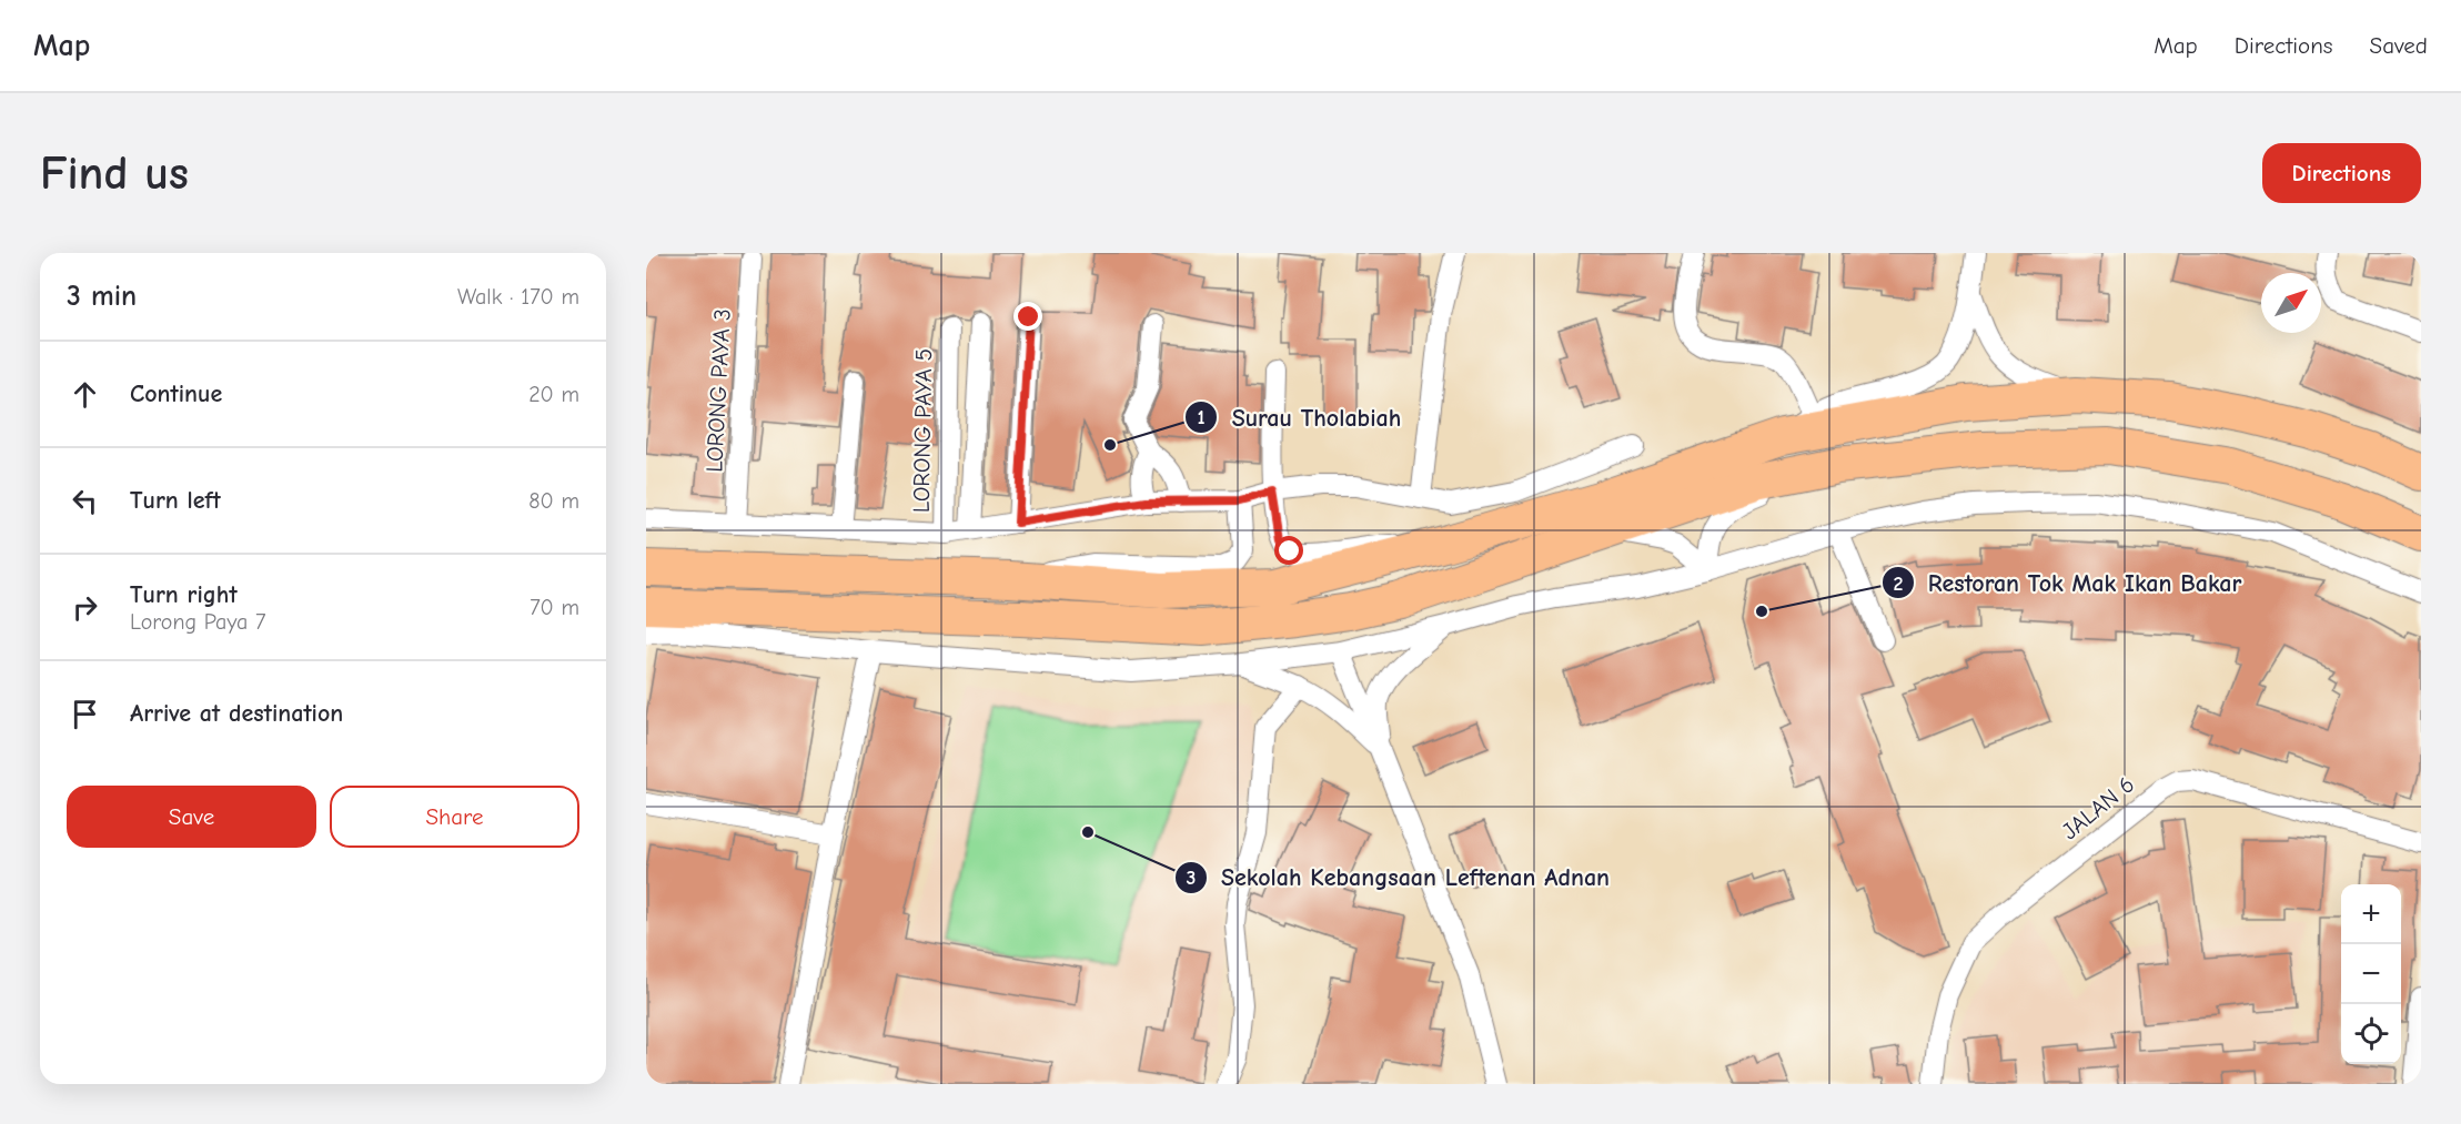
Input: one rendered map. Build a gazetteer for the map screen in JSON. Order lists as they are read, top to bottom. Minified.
{"streets":{"street":["LORONG PAYA 3","LORONG PAYA 5","JALAN 6"]},"places":["Surau Tholabiah","Restoran Tok Mak Ikan Bakar","Sekolah Kebangsaan Leftenan Adnan"],"north":"top right","page":{"header":"Map","nav":["Map","Directions","Saved"],"buttons":["Directions",["Save","Share"]],"title":"Find us","heading":["3 min","Walk · 170 m"],"list":[["Continue","20 m"],["Turn left","80 m"],["Turn right","Lorong Paya 7","70 m"],"Arrive at destination"],"map_buttons":["+","−"]}}
